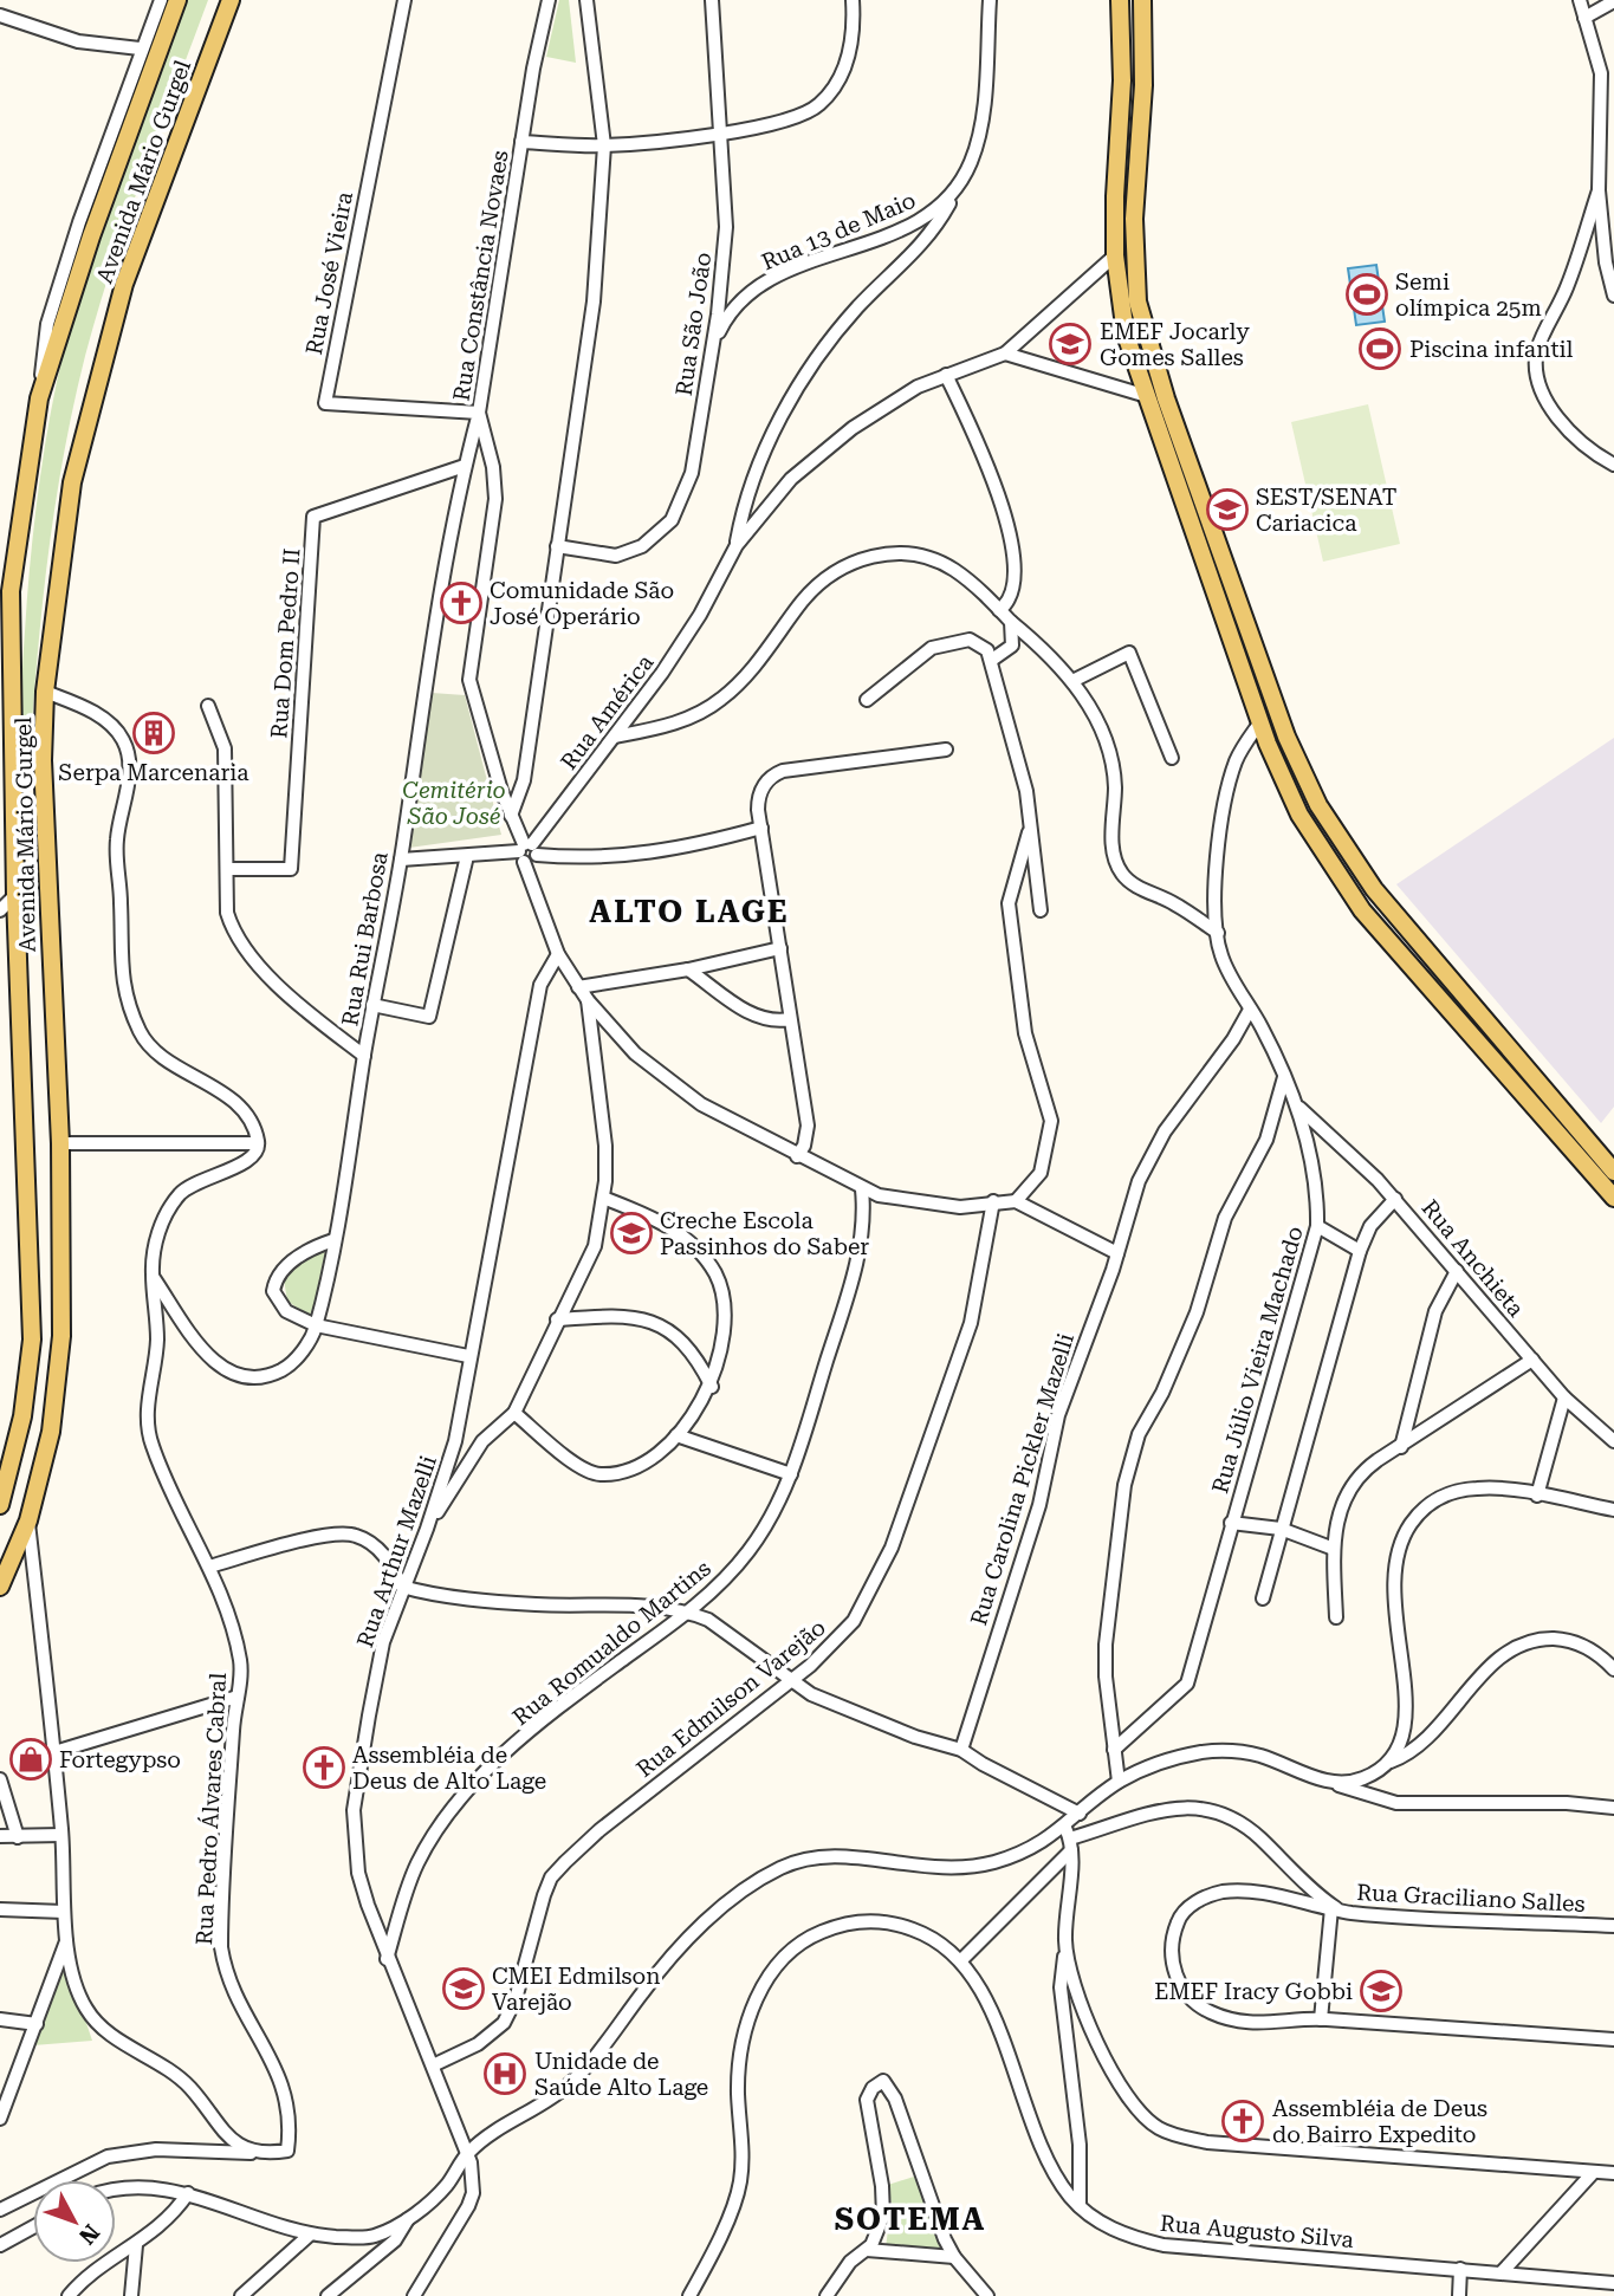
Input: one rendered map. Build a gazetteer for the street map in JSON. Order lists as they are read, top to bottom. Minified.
{"streets":{"main road":["Avenida Mário Gurgel"],"street":["Rua 13 de Maio","Rua José Vieira","Rua Constância Novaes","Rua São João","Rua Dom Pedro II","Rua América","Rua Rui Barbosa","Rua Anchieta","Rua Júlio Vieira Machado","Rua Carolina Pickler Mazelli","Rua Arthur Mazelli","Rua Romualdo Martins","Rua Edmilson Varejão","Rua Pedro Álvares Cabral","Rua Graciliano Salles","Rua Augusto Silva"]},"crossings":[["Rua 13 de Maio","Rua São João"],["Rua José Vieira","Rua Constância Novaes"],["Rua José Vieira","Rua Rui Barbosa"],["Rua Constância Novaes","Rua América"],["Rua Constância Novaes","Rua Rui Barbosa"],["Rua Constância Novaes","Rua Arthur Mazelli"],["Rua Dom Pedro II","Rua Rui Barbosa"],["Rua Anchieta","Rua Júlio Vieira Machado"],["Rua Júlio Vieira Machado","Rua Carolina Pickler Mazelli"],["Rua Arthur Mazelli","Rua Romualdo Martins"],["Rua Arthur Mazelli","Rua Edmilson Varejão"]],"districts":["ALTO LAGE","SOTEMA"],"parks":["Cemitério São José"],"places":{"sports":["Semi olímpica 25m","Piscina infantil"],"school or university":["EMEF Jocarly Gomes Salles","SEST/SENAT Cariacica","Creche Escola Passinhos do Saber","CMEI Edmilson Varejão","EMEF Iracy Gobbi"],"church":["Comunidade São José Operário","Assembléia de Deus de Alto Lage","Assembléia de Deus do Bairro Expedito"],"building":["Serpa Marcenaria"],"shop":["Fortegypso"],"hospital":["Unidade de Saúde Alto Lage"]},"north":"bottom right"}
